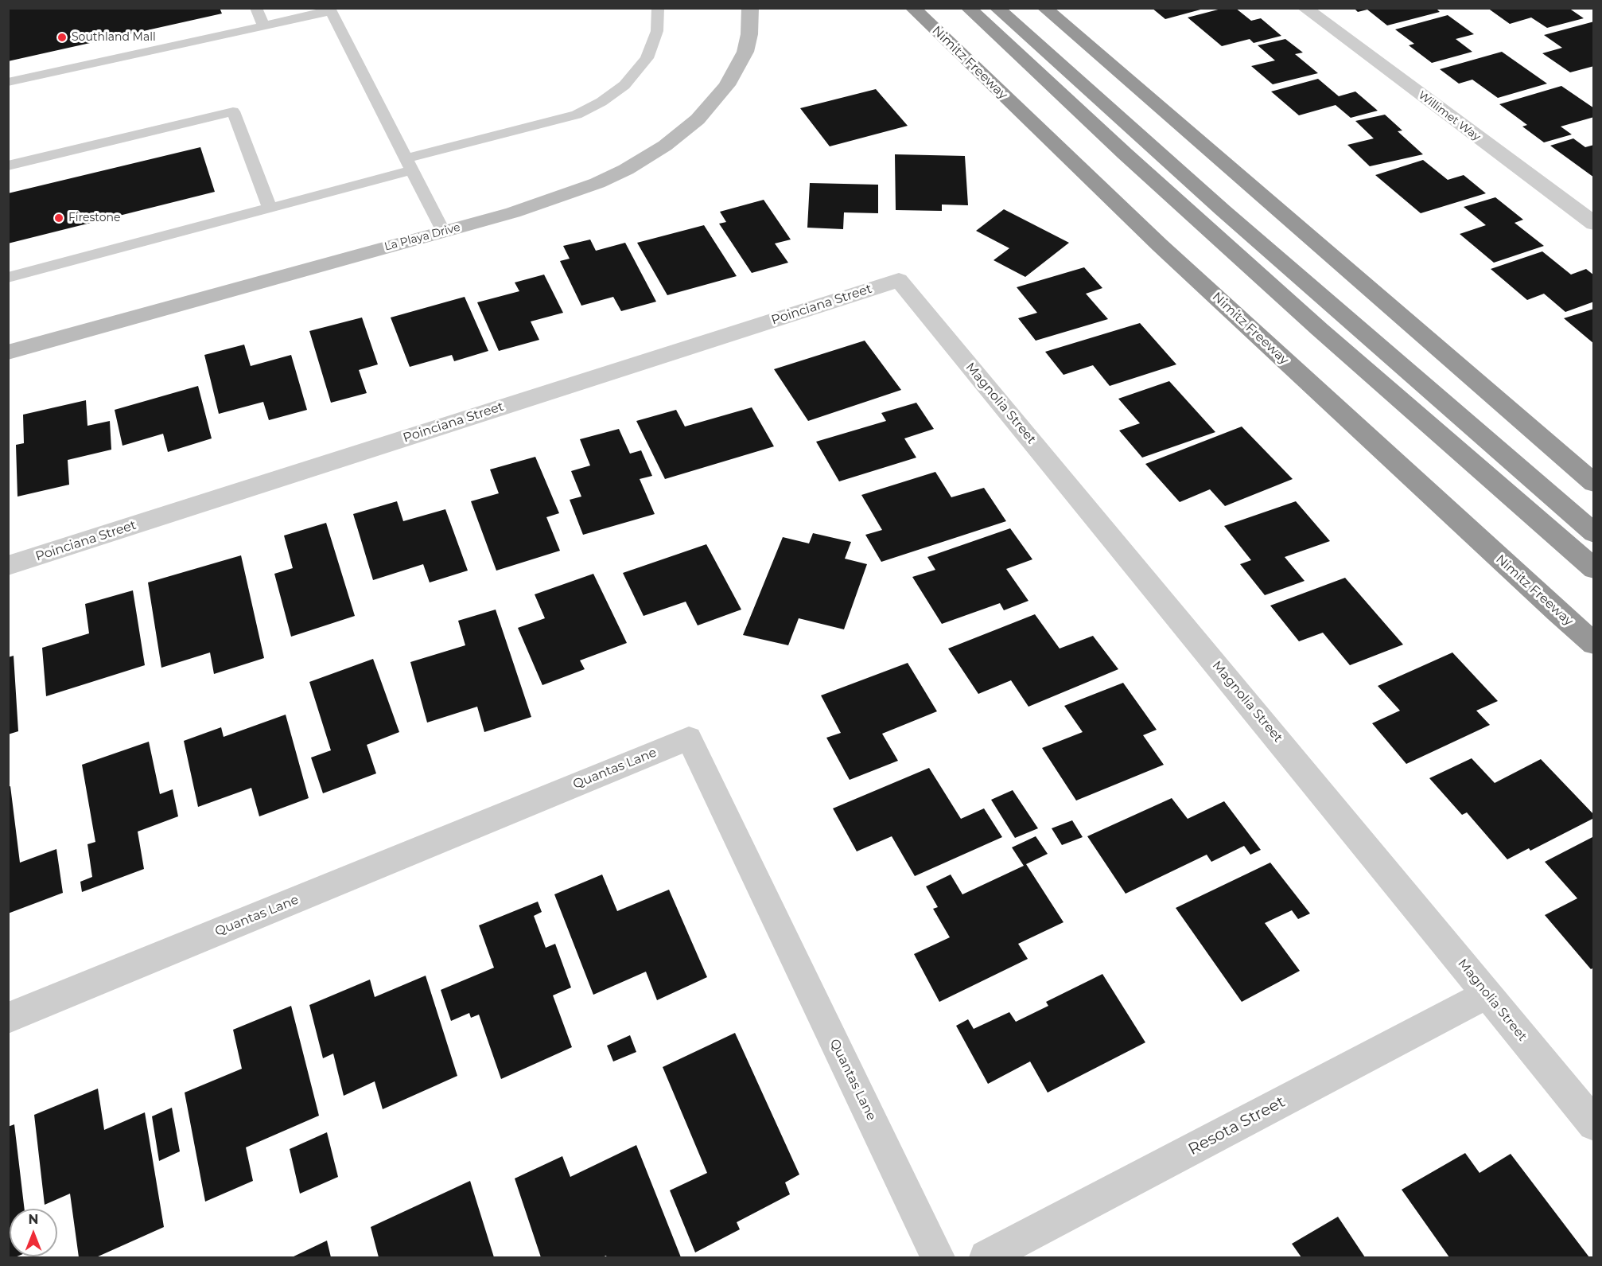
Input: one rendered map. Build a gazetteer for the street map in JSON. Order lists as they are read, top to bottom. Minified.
{"streets":{"highway":["Nimitz Freeway"],"main road":["La Playa Drive"],"street":["Willimet Way","Poinciana Street","Magnolia Street","Quantas Lane","Resota Street"]},"crossings":[["Poinciana Street","Magnolia Street"],["Magnolia Street","Resota Street"]],"places":["Southland Mall","Firestone"],"north":"top"}
